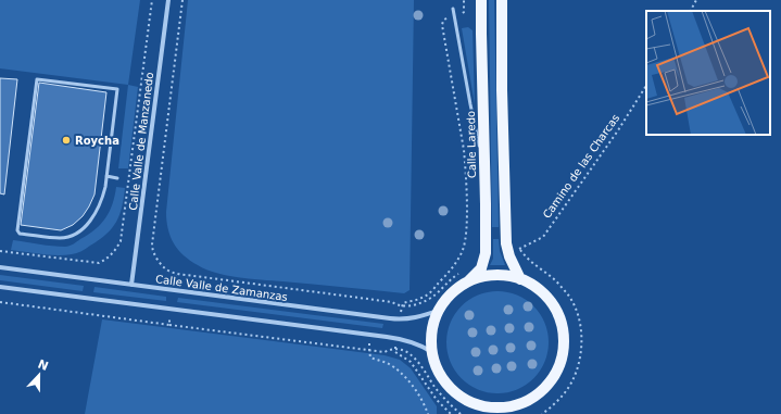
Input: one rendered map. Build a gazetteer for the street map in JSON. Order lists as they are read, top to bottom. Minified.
{"streets":{"main road":["Calle Laredo"],"street":["Calle Valle de Manzanedo","Calle Valle de Zamanzas"],"path":["Camino de las Charcas"]},"crossings":[["Calle Valle de Manzanedo","Calle Valle de Zamanzas"],["Calle Laredo","Calle Valle de Zamanzas"]],"places":["Roycha"],"north":"top"}
